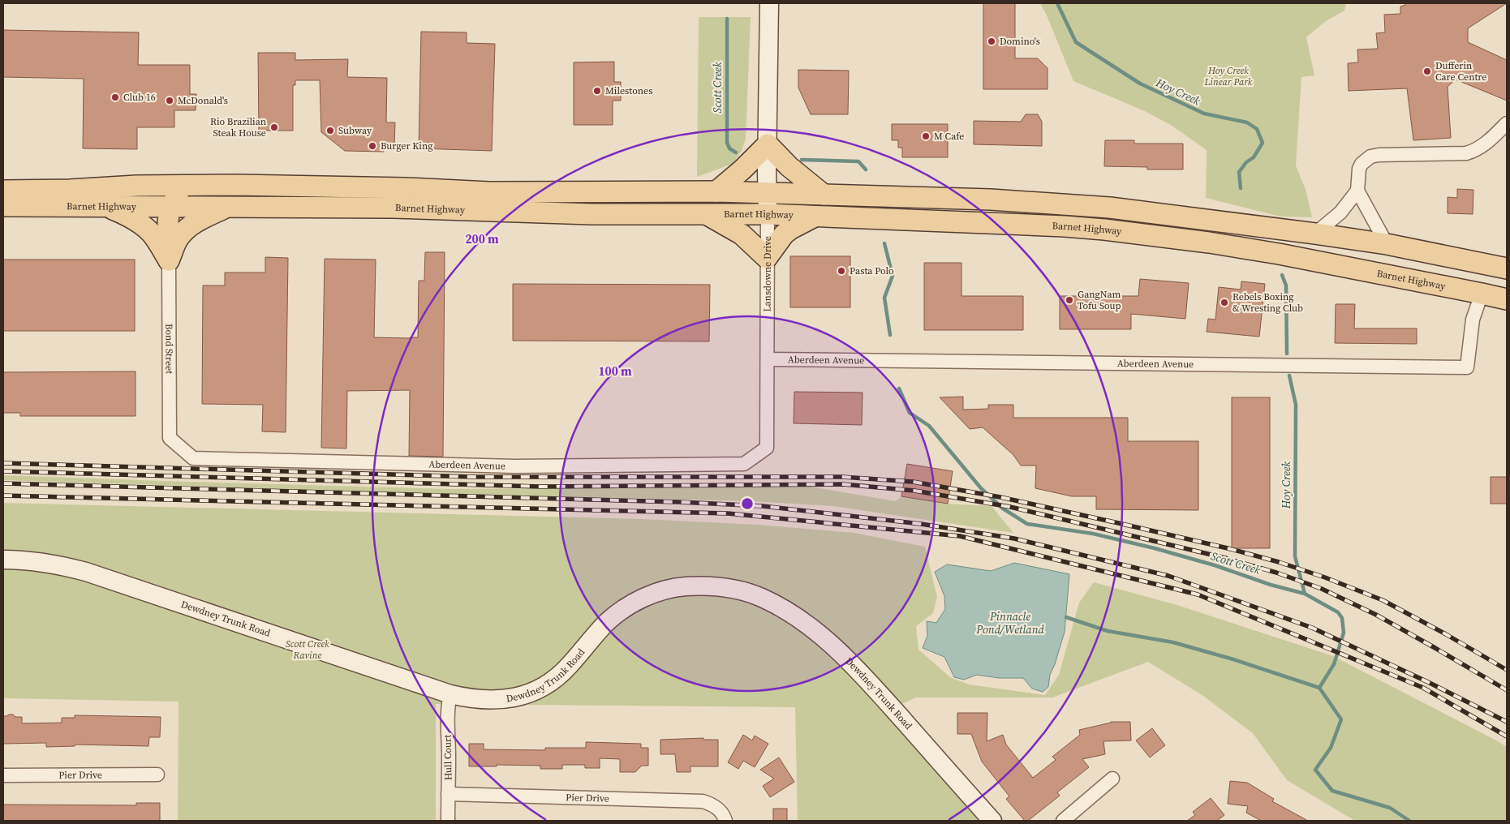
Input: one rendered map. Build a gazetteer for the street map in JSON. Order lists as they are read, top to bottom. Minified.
{"streets":{"main road":["Barnet Highway","Lansdowne Drive","Dewdney Trunk Road"],"street":["Bond Street","Aberdeen Avenue","Hull Court","Pier Drive"]},"crossings":[["Barnet Highway","Lansdowne Drive"],["Barnet Highway","Aberdeen Avenue"],["Lansdowne Drive","Aberdeen Avenue"],["Bond Street","Aberdeen Avenue"],["Dewdney Trunk Road","Hull Court"],["Hull Court","Pier Drive"]],"water":["Scott Creek","Hoy Creek","Pinnacle Pond/Wetland"],"parks":["Hoy Creek Linear Park","Scott Creek Ravine"],"places":["Domino's","Dufferin Care Centre","Milestones","Club 16","McDonald's","Rio Brazilian Steak House","Subway","M Cafe","Burger King","Pasta Polo","GangNam Tofu Soup","Rebels Boxing & Wresting Club"],"rings":["200 m","100 m"]}
